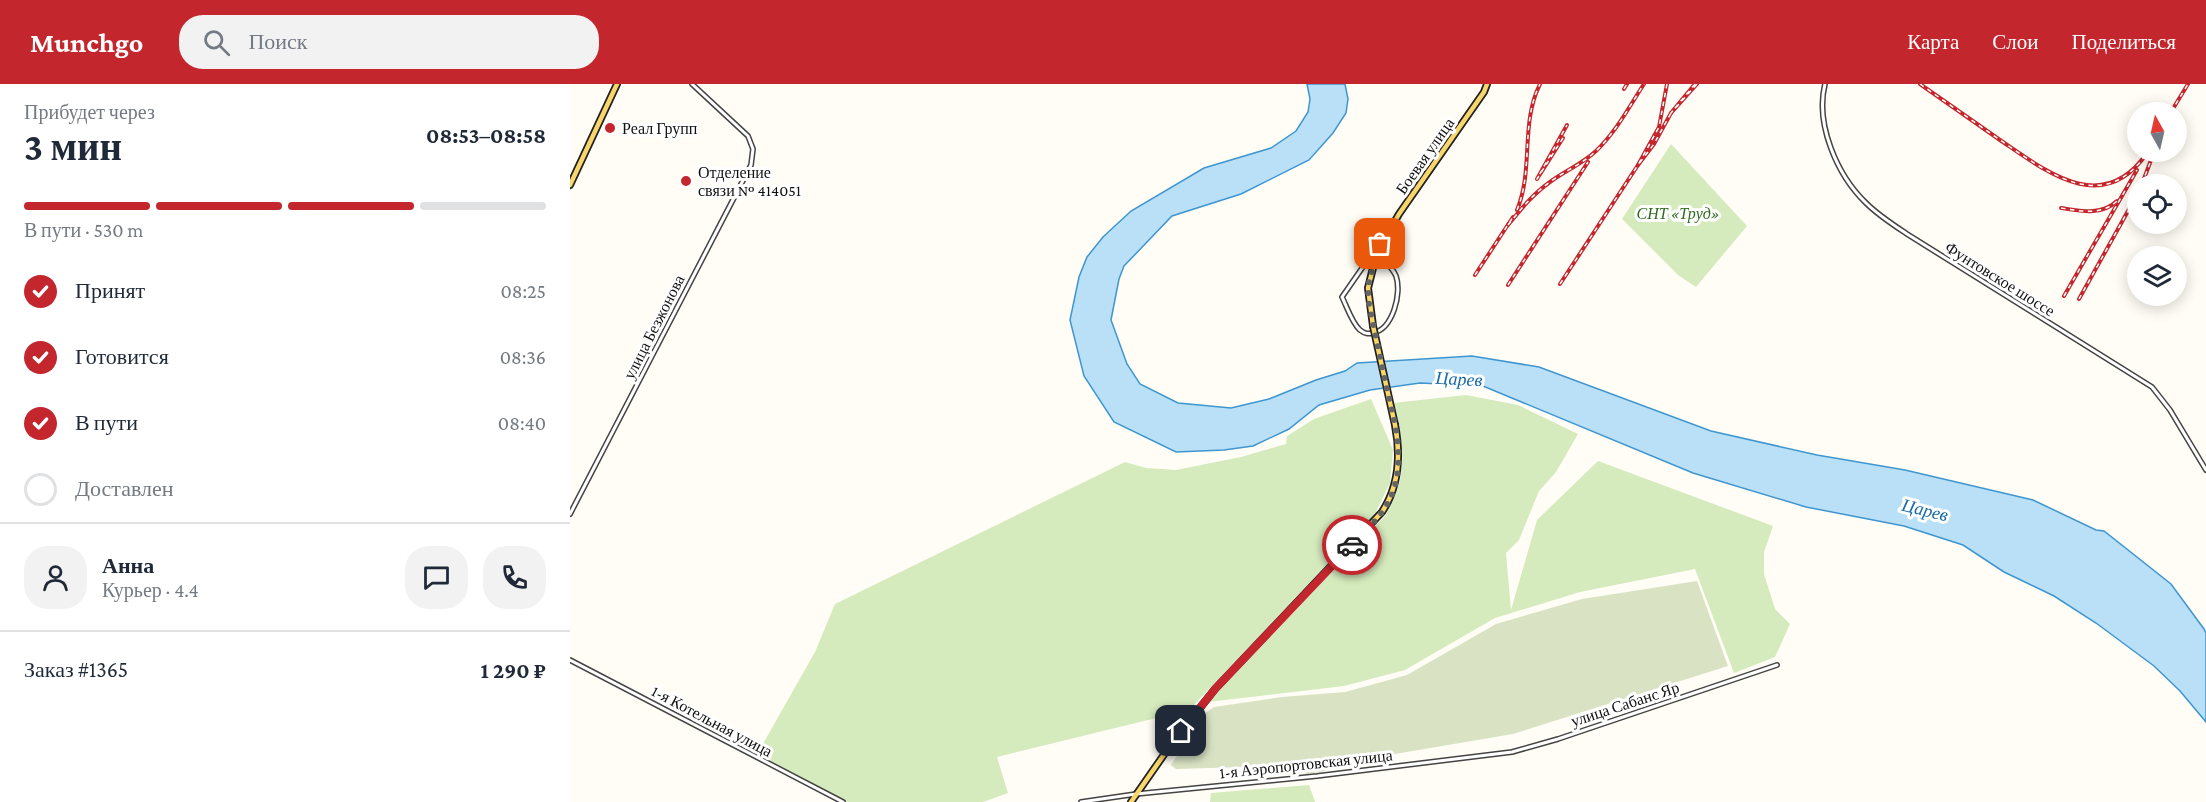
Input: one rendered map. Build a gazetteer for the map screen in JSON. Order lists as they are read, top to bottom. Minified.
{"streets":{"main road":["Боевая улица"],"street":["Фунтовское шоссе","улица Безжонова","улица Сабанс Яр","1-я Котельная улица","1-я Аэропортовская улица"]},"crossings":[["Боевая улица","1-я Аэропортовская улица"],["улица Сабанс Яр","1-я Аэропортовская улица"]],"water":["Царев"],"parks":["СНТ «Труд»"],"places":["Реал Групп","Отделение связи № 414051"],"north":"top","page":{"header":"Munchgo","search":"Поиск","nav":["Карта","Слои","Поделиться"],"heading":["3 мин","Прибудет через","08:53–08:58"],"panel":["Анна","Курьер · 4.4","Заказ #1365","1 290 ₽"],"bar":"В пути · 530 m","list":[["Принят","08:25"],["Готовится","08:36"],["В пути","08:40"],"Доставлен"]}}
